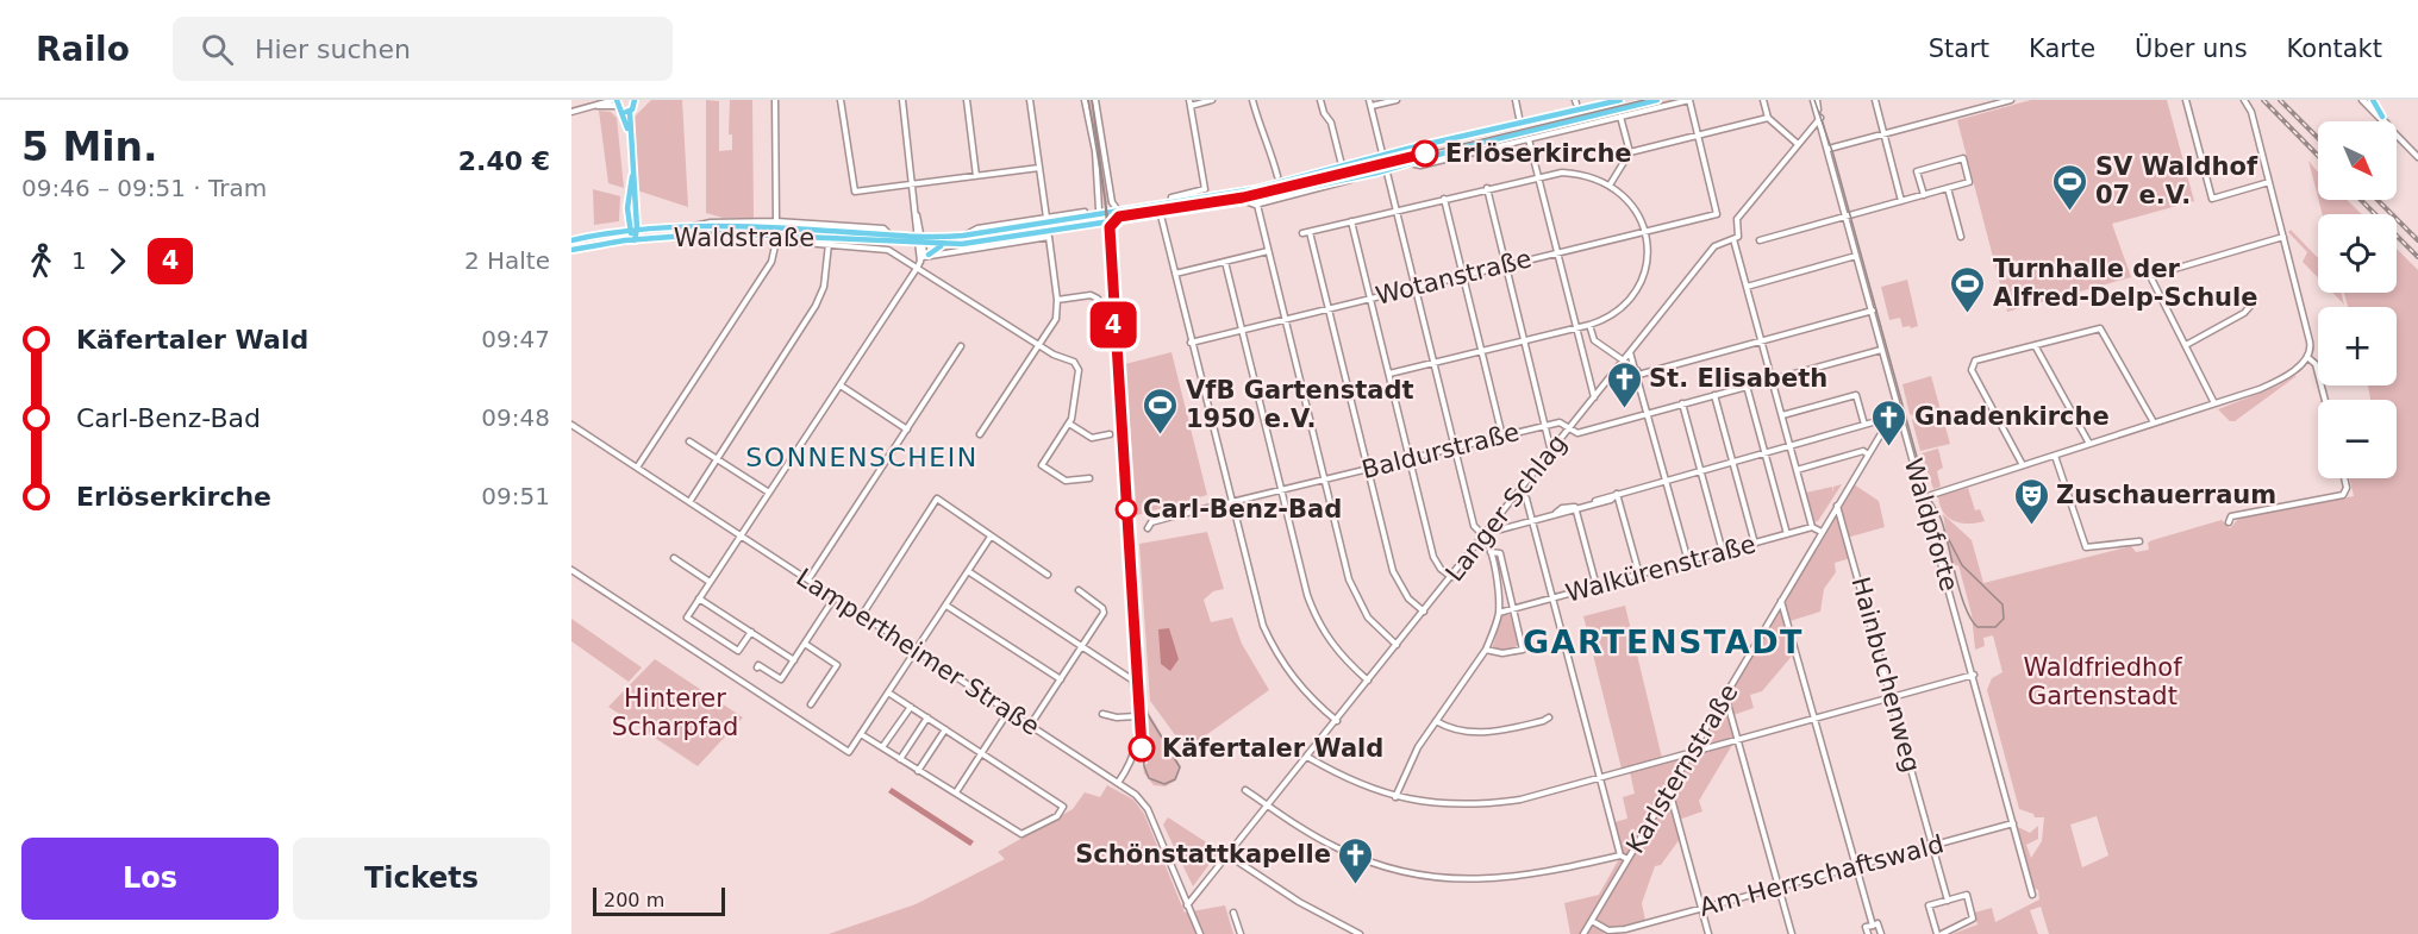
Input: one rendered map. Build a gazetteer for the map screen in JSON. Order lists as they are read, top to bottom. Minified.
{"streets":{"main road":["Waldstraße"],"street":["Wotanstraße","Baldurstraße","Langer Schlag","Waldpforte","Walkürenstraße","Lampertheimer Straße","Hainbuchenweg","Karlsternstraße","Am Herrschaftswald"]},"crossings":[["Waldstraße","Lampertheimer Straße"],["Baldurstraße","Langer Schlag"],["Baldurstraße","Waldpforte"],["Langer Schlag","Lampertheimer Straße"],["Waldpforte","Karlsternstraße"],["Waldpforte","Am Herrschaftswald"],["Hainbuchenweg","Karlsternstraße"],["Hainbuchenweg","Am Herrschaftswald"],["Karlsternstraße","Am Herrschaftswald"]],"districts":["SONNENSCHEIN","GARTENSTADT"],"parks":["Waldfriedhof Gartenstadt","Hinterer Scharpfad"],"places":{"other":["Erlöserkirche","Carl-Benz-Bad","Käfertaler Wald"],"sports":["SV Waldhof 07 e.V.","Turnhalle der Alfred-Delp-Schule","VfB Gartenstadt 1950 e.V."],"church":["St. Elisabeth","Gnadenkirche","Schönstattkapelle"],"theatre":["Zuschauerraum"]},"lines":["tram line 4"],"scale_bar":"200 m","north":"bottom right","page":{"header":"Railo","search":"Hier suchen","nav":["Start","Karte","Über uns","Kontakt"],"heading":["5 Min.","09:46 – 09:51 · Tram","2.40 €"],"on_map":"4","map_buttons":["+","−"],"legs":["1","4","2 Halte"],"list":[{"name":"Käfertaler Wald","value":"09:47"},{"name":"Carl-Benz-Bad","value":"09:48"},{"name":"Erlöserkirche","value":"09:51"}],"buttons":["Los","Tickets"],"scale":"200 m"}}
